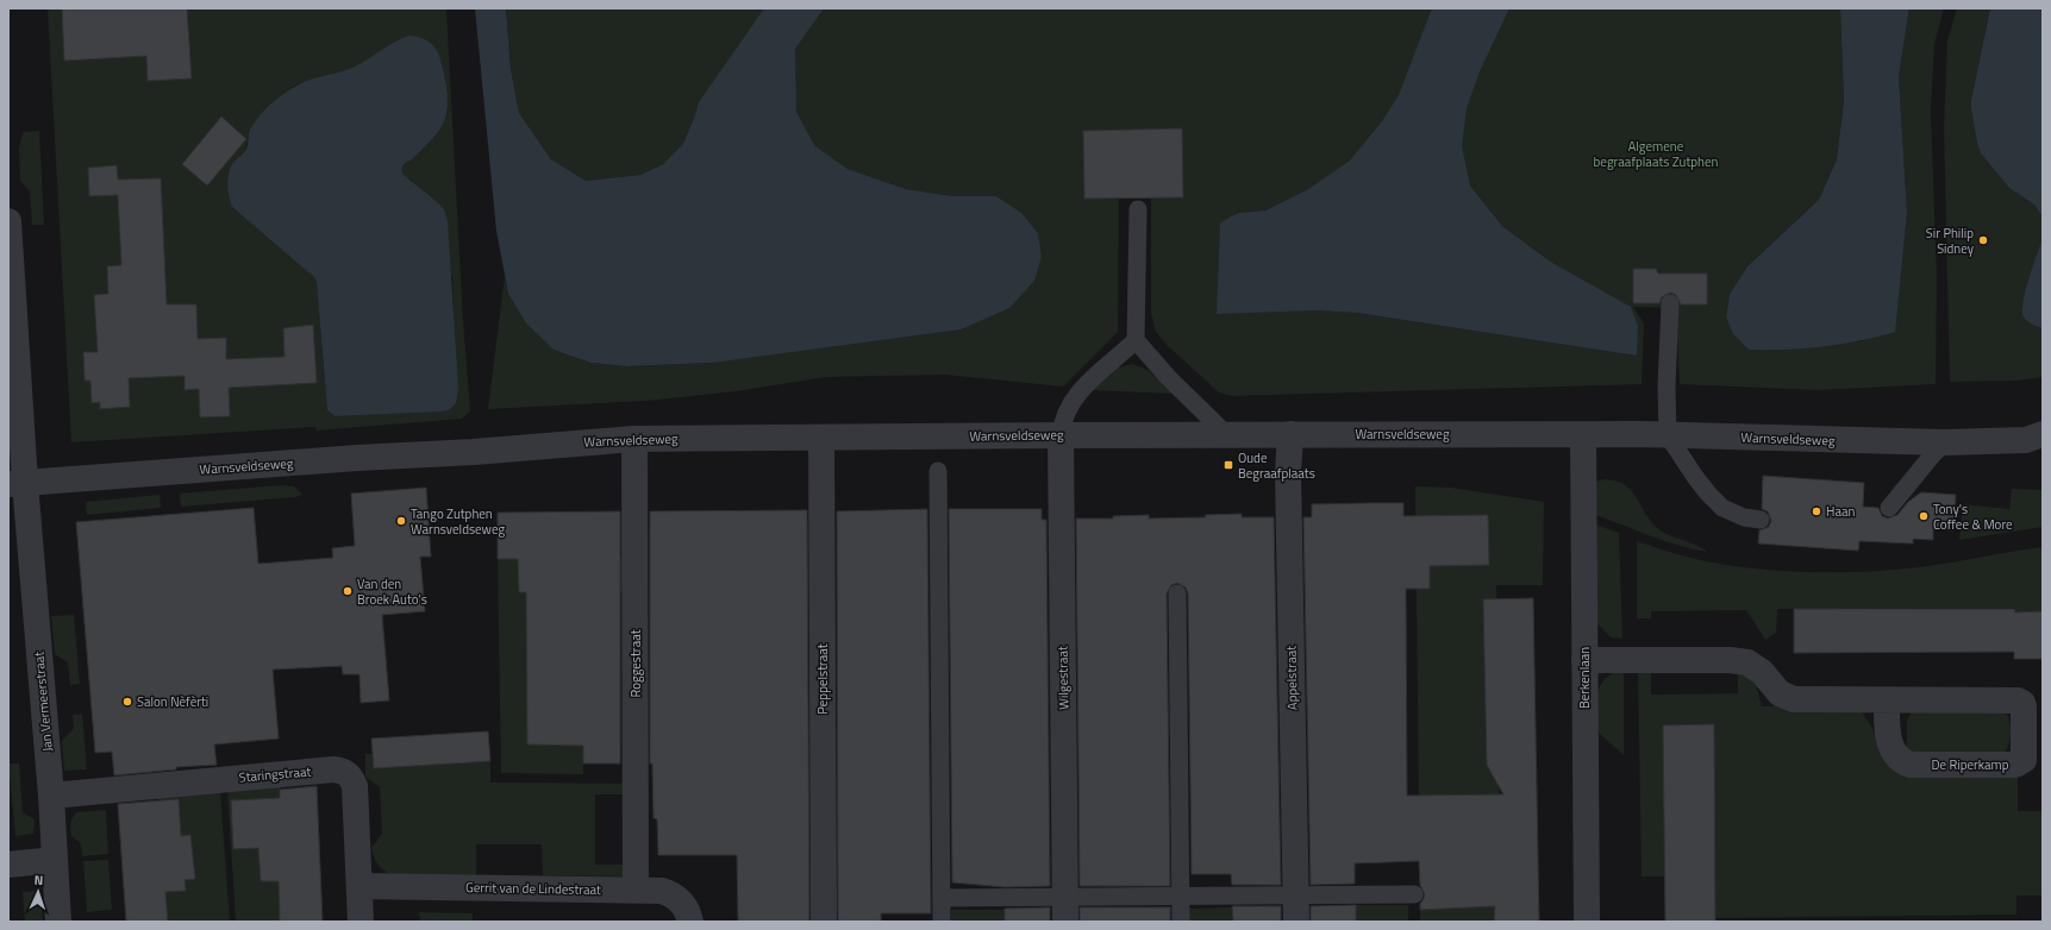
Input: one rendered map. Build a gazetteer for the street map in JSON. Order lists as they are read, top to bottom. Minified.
{"streets":{"street":["Warnsveldseweg","Roggestraat","Wilgestraat","Appelstraat","Berkenlaan","Peppelstraat","Jan Vermeerstraat","De Riperkamp","Staringstraat","Gerrit van de Lindestraat"]},"crossings":[["Warnsveldseweg","Roggestraat"],["Warnsveldseweg","Wilgestraat"],["Warnsveldseweg","Appelstraat"],["Warnsveldseweg","Berkenlaan"],["Warnsveldseweg","Peppelstraat"],["Warnsveldseweg","Jan Vermeerstraat"],["Roggestraat","Gerrit van de Lindestraat"],["Berkenlaan","De Riperkamp"],["Jan Vermeerstraat","Staringstraat"],["Staringstraat","Gerrit van de Lindestraat"]],"parks":["Algemene begraafplaats Zutphen"],"places":{"other":["Sir Philip Sidney","Haan","Tony's Coffee & More","Tango Zutphen Warnsveldseweg","Van den Broek Auto's","Salon Nèfèrti"],"transit":["Oude Begraafplaats"]},"north":"top"}
